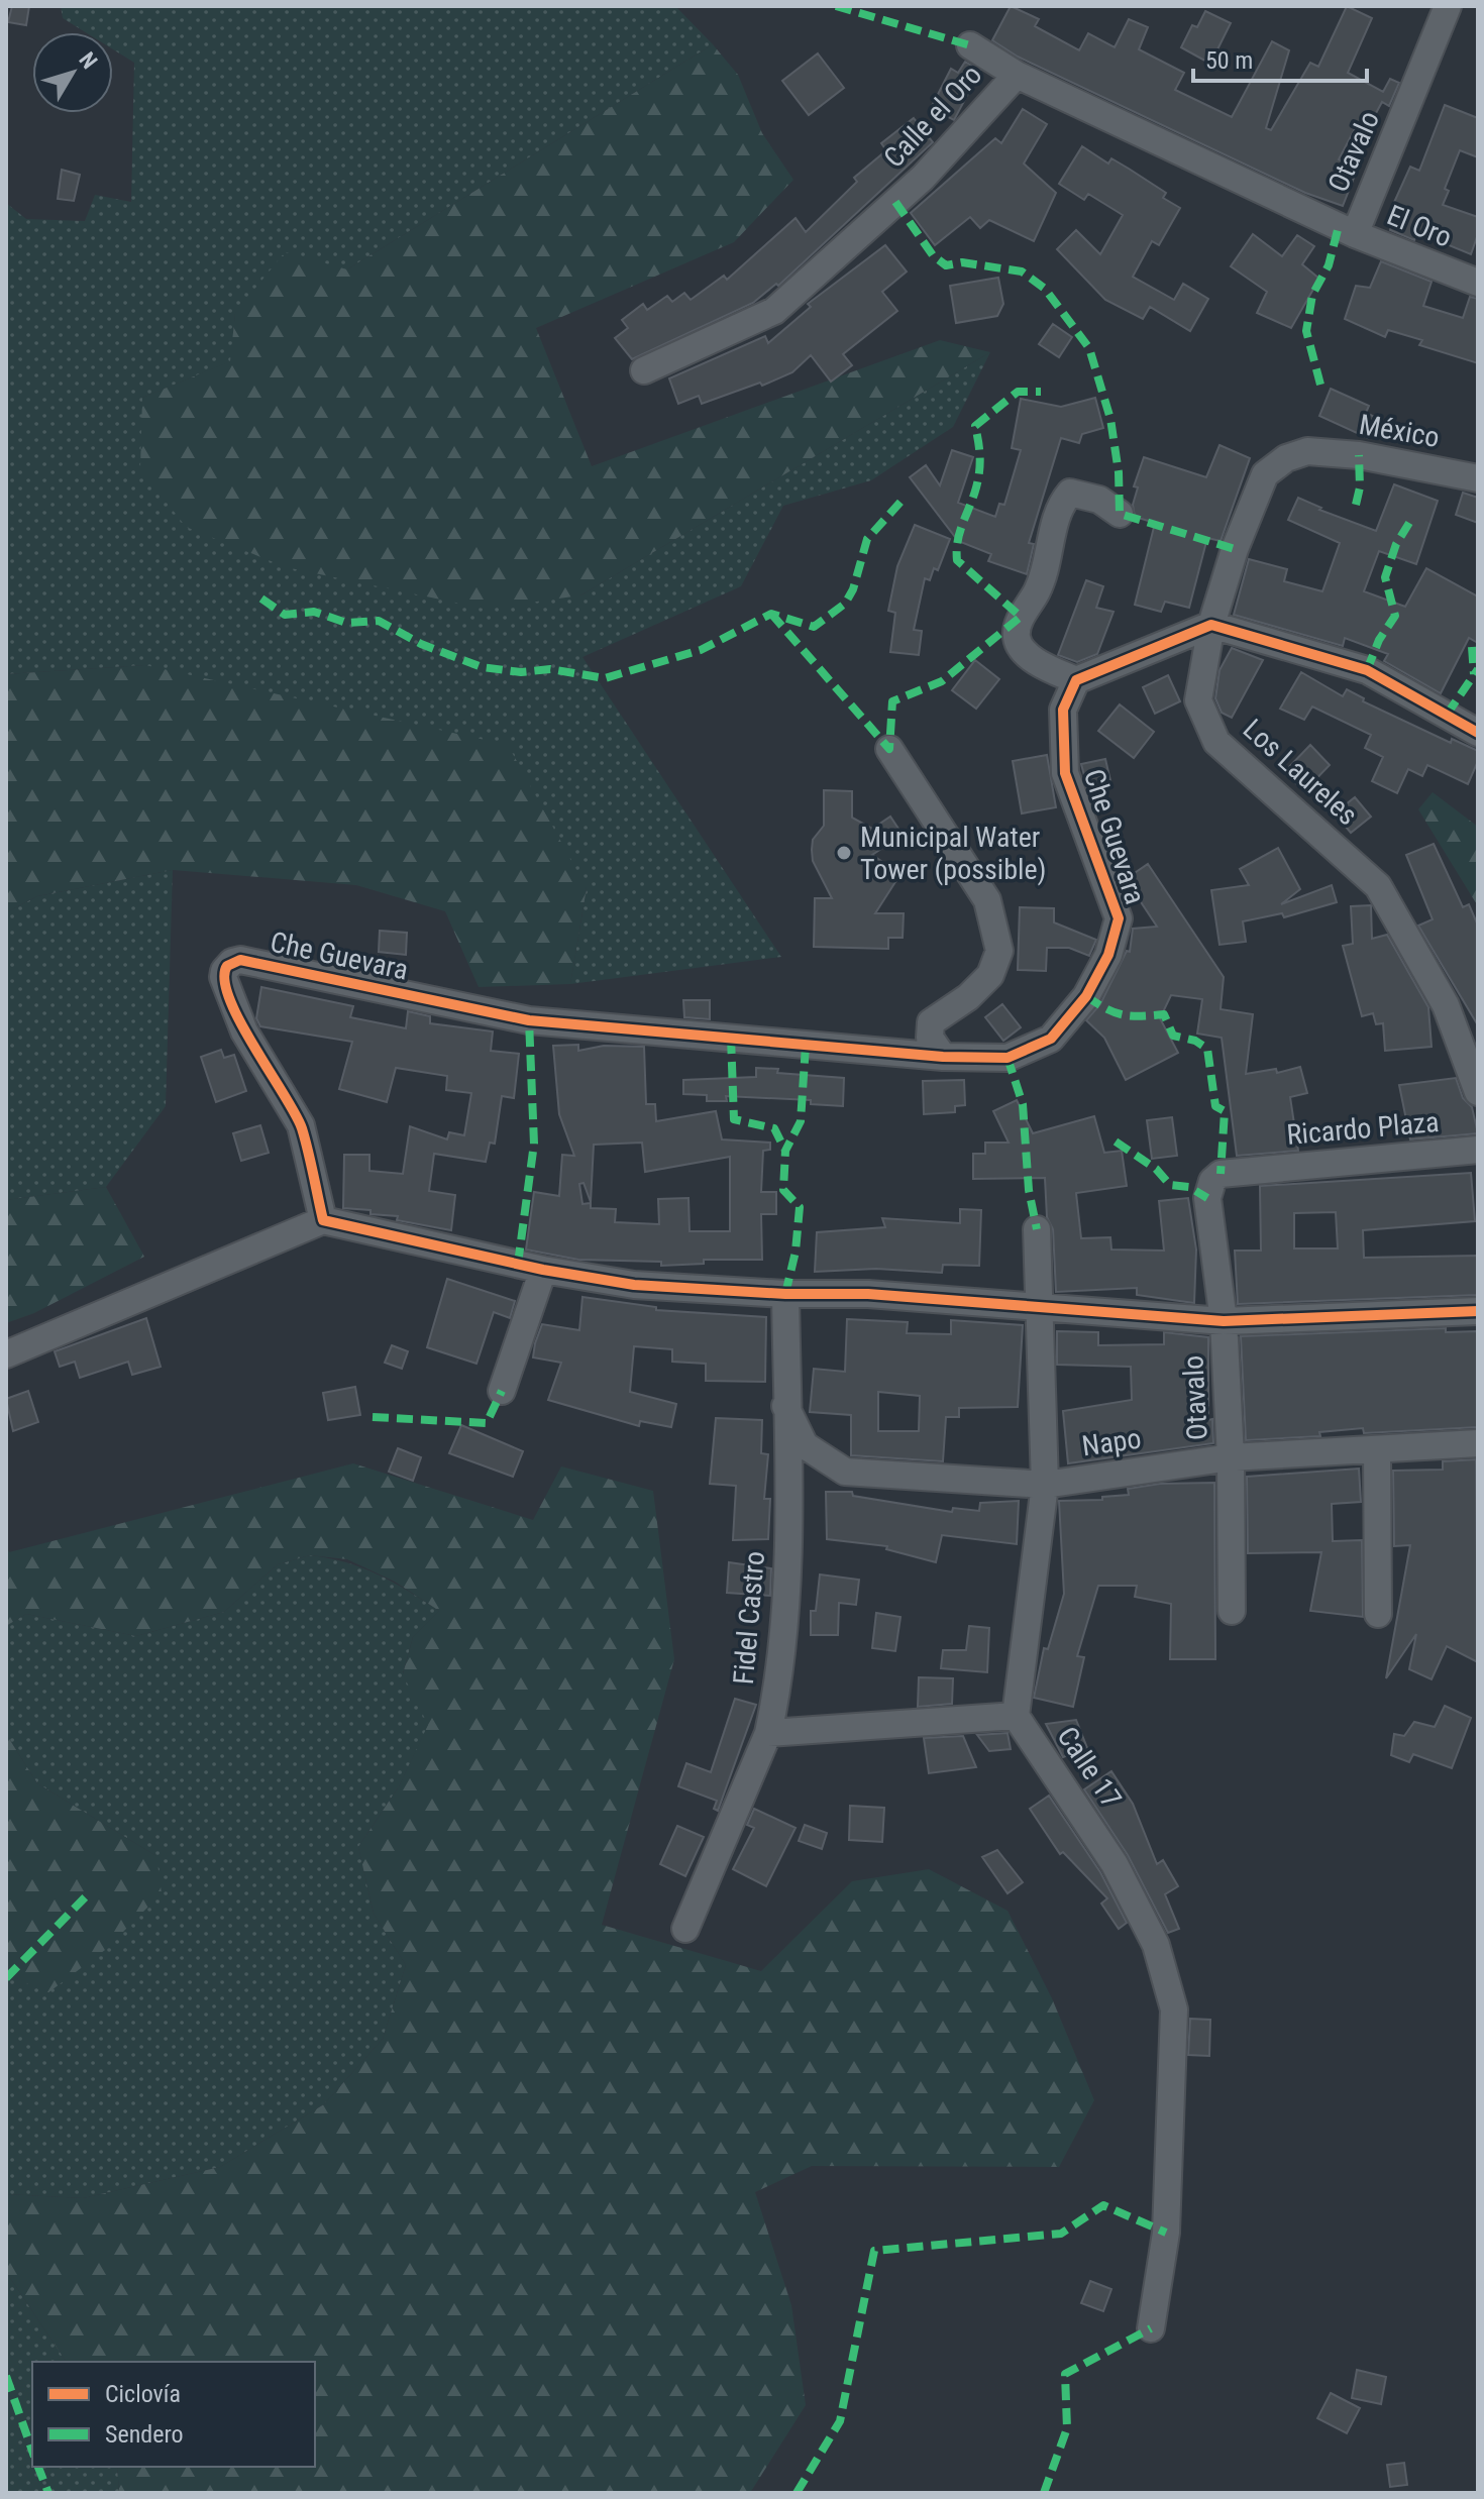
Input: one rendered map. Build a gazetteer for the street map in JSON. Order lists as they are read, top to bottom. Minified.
{"streets":{"street":["Calle el Oro","Otavalo","El Oro","México","Los Laureles","Che Guevara","Ricardo Plaza","Napo","Fidel Castro","Calle 17"]},"crossings":[["Calle el Oro","Otavalo"],["Calle el Oro","El Oro"],["Otavalo","El Oro"],["Otavalo","Ricardo Plaza"],["Otavalo","Napo"],["México","Los Laureles"],["Napo","Fidel Castro"],["Napo","Calle 17"]],"places":["Municipal Water Tower (possible)"],"legend":["Ciclovía","Sendero"],"scale_bar":"50 m","north":"top right"}
